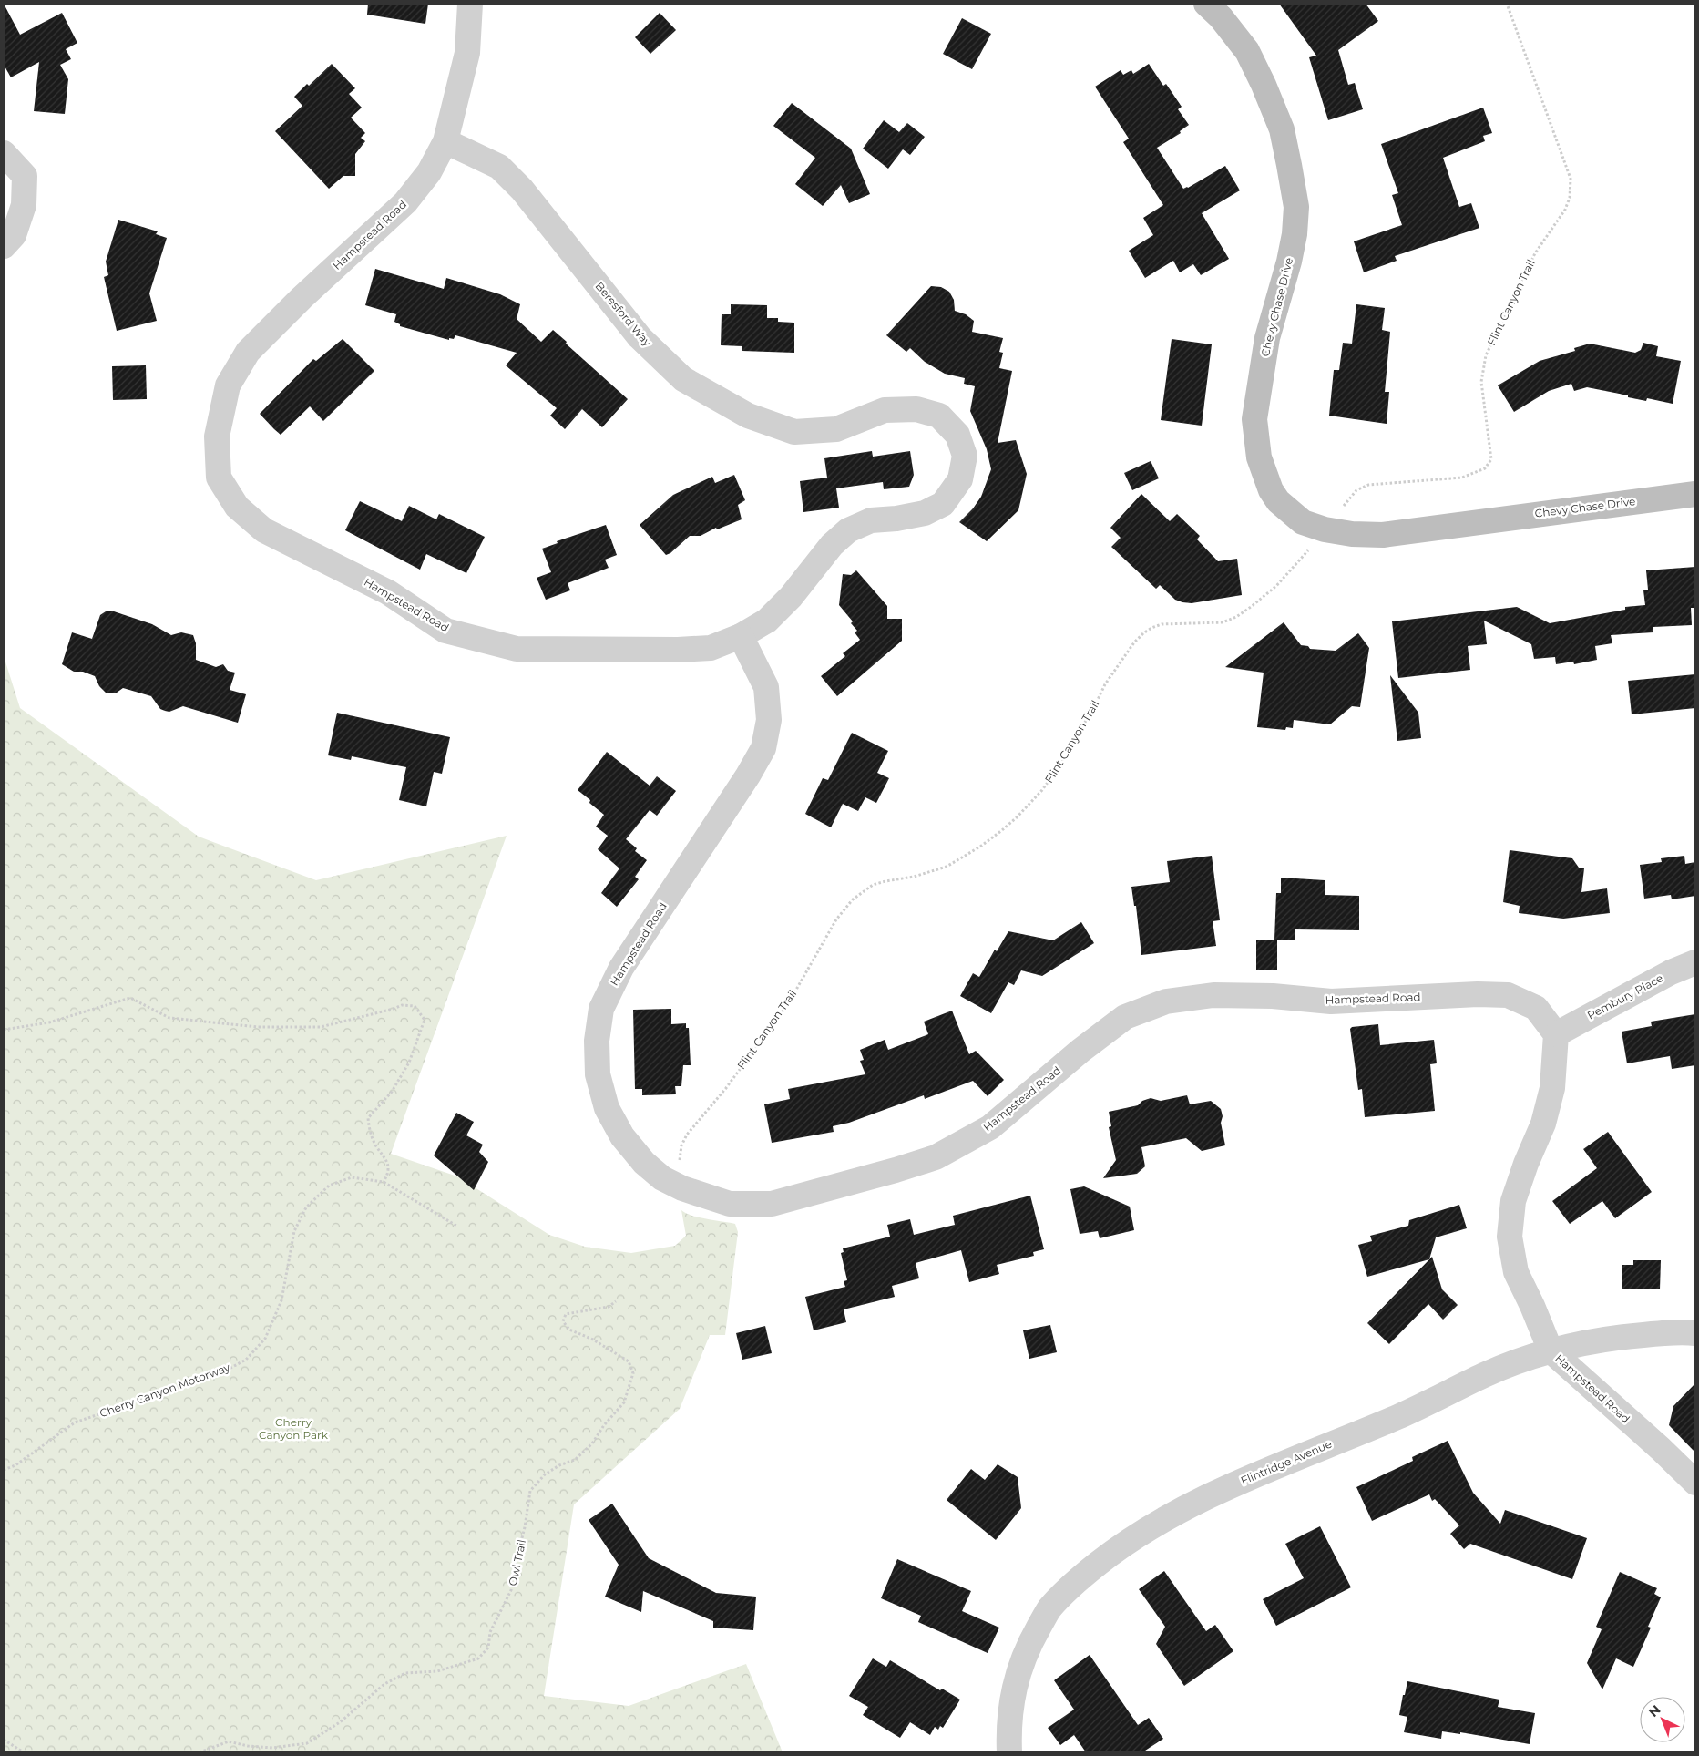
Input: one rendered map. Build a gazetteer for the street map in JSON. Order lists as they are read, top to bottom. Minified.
{"streets":{"main road":["Chevy Chase Drive"],"street":["Hampstead Road","Beresford Way","Pembury Place","Flintridge Avenue"],"path":["Flint Canyon Trail","Cherry Canyon Motorway","Owl Trail"]},"crossings":[["Hampstead Road","Beresford Way"],["Hampstead Road","Pembury Place"],["Hampstead Road","Flintridge Avenue"]],"parks":["Cherry Canyon Park"],"north":"top left"}
